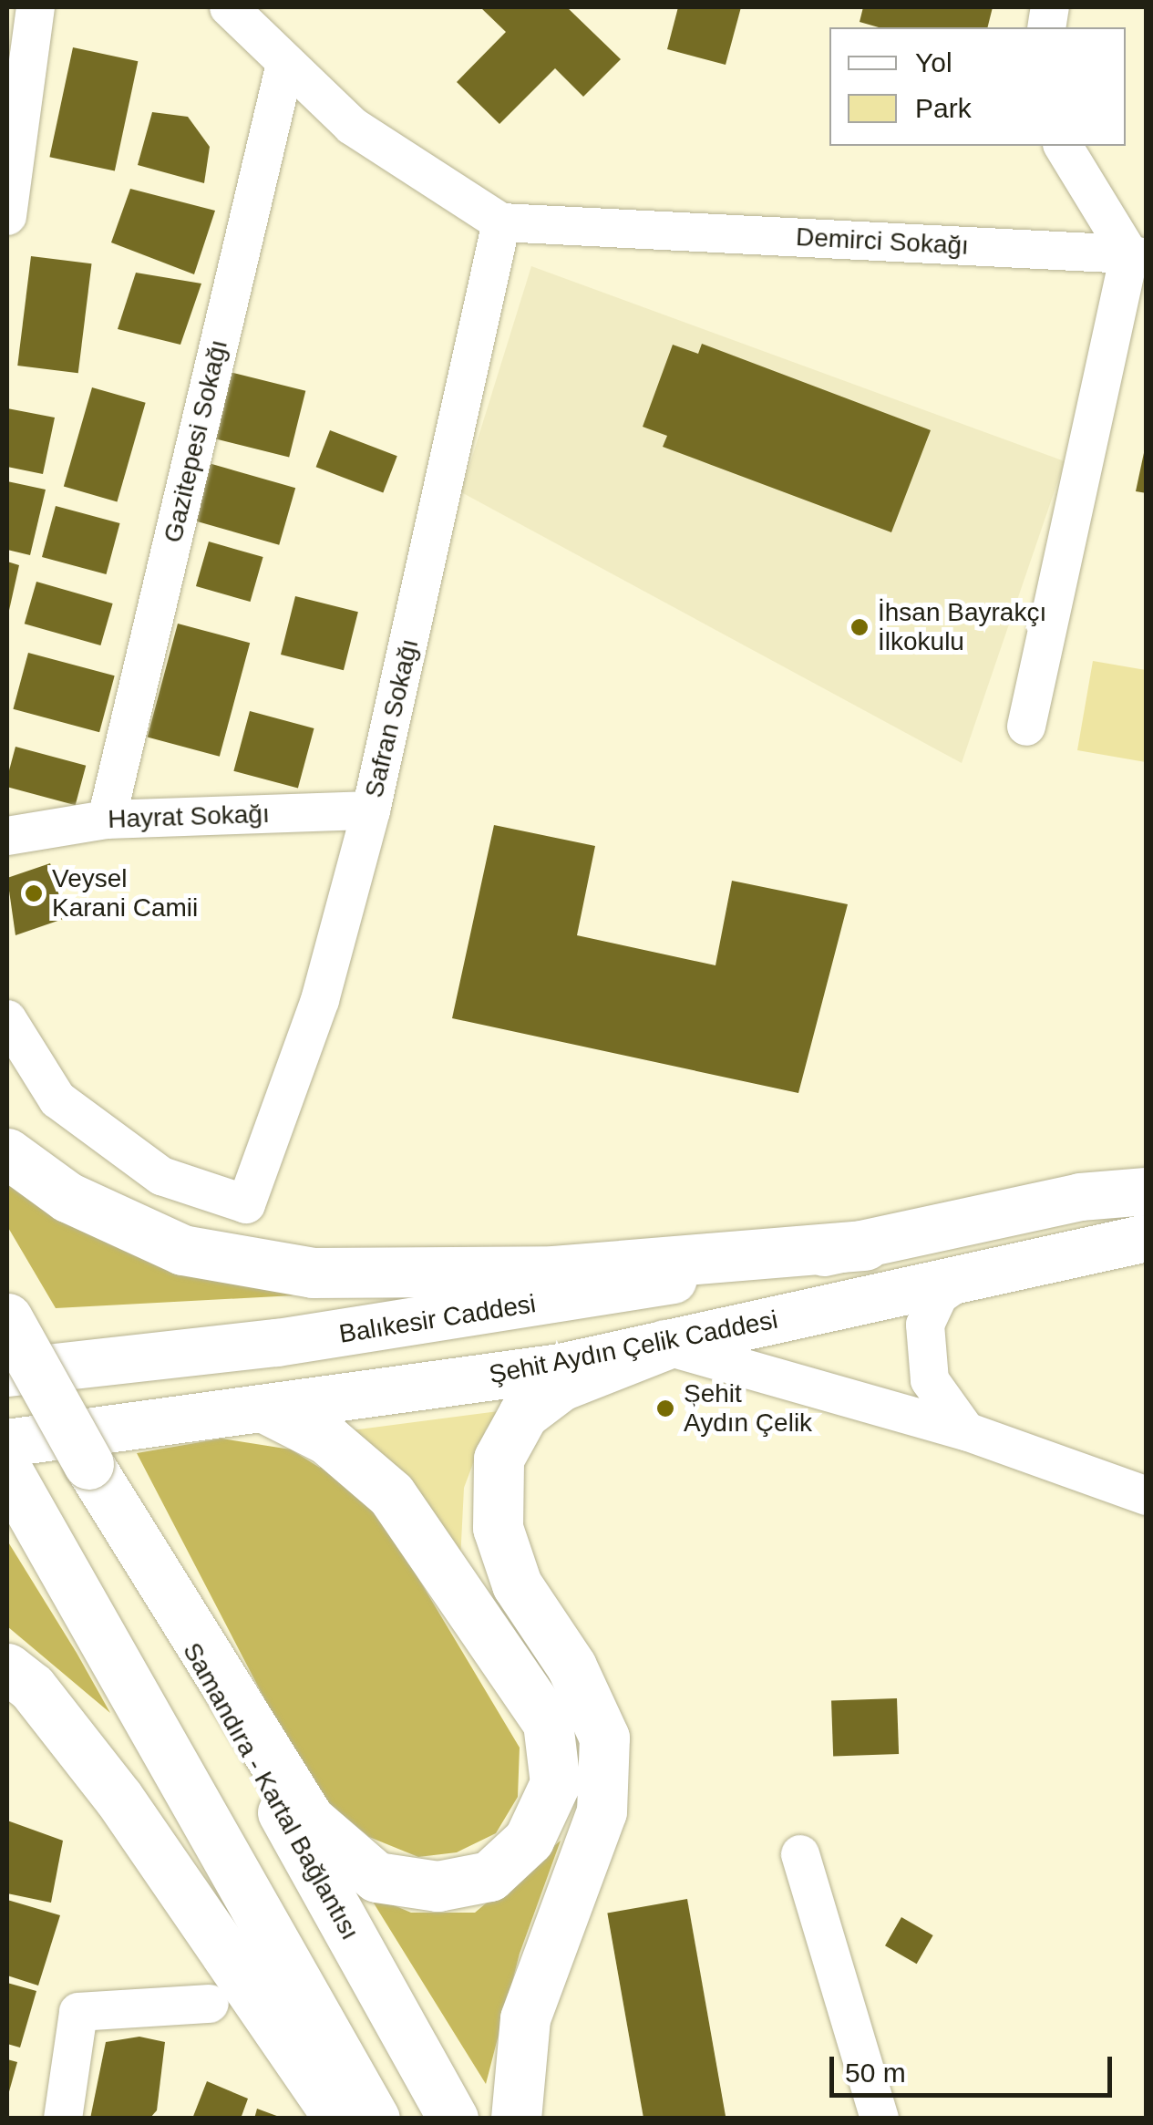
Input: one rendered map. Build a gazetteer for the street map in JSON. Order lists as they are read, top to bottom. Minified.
{"streets":{"highway":["Samandıra - Kartal Bağlantısı"],"main road":["Balıkesir Caddesi","Şehit Aydın Çelik Caddesi"],"street":["Demirci Sokağı","Gazitepesi Sokağı","Safran Sokağı","Hayrat Sokağı"]},"crossings":[["Demirci Sokağı","Gazitepesi Sokağı"],["Demirci Sokağı","Safran Sokağı"],["Gazitepesi Sokağı","Hayrat Sokağı"],["Safran Sokağı","Hayrat Sokağı"]],"places":["İhsan Bayrakçı İlkokulu","Veysel Karani Camii","Şehit Aydın Çelik"],"legend":["Yol","Park"],"scale_bar":"50 m"}
